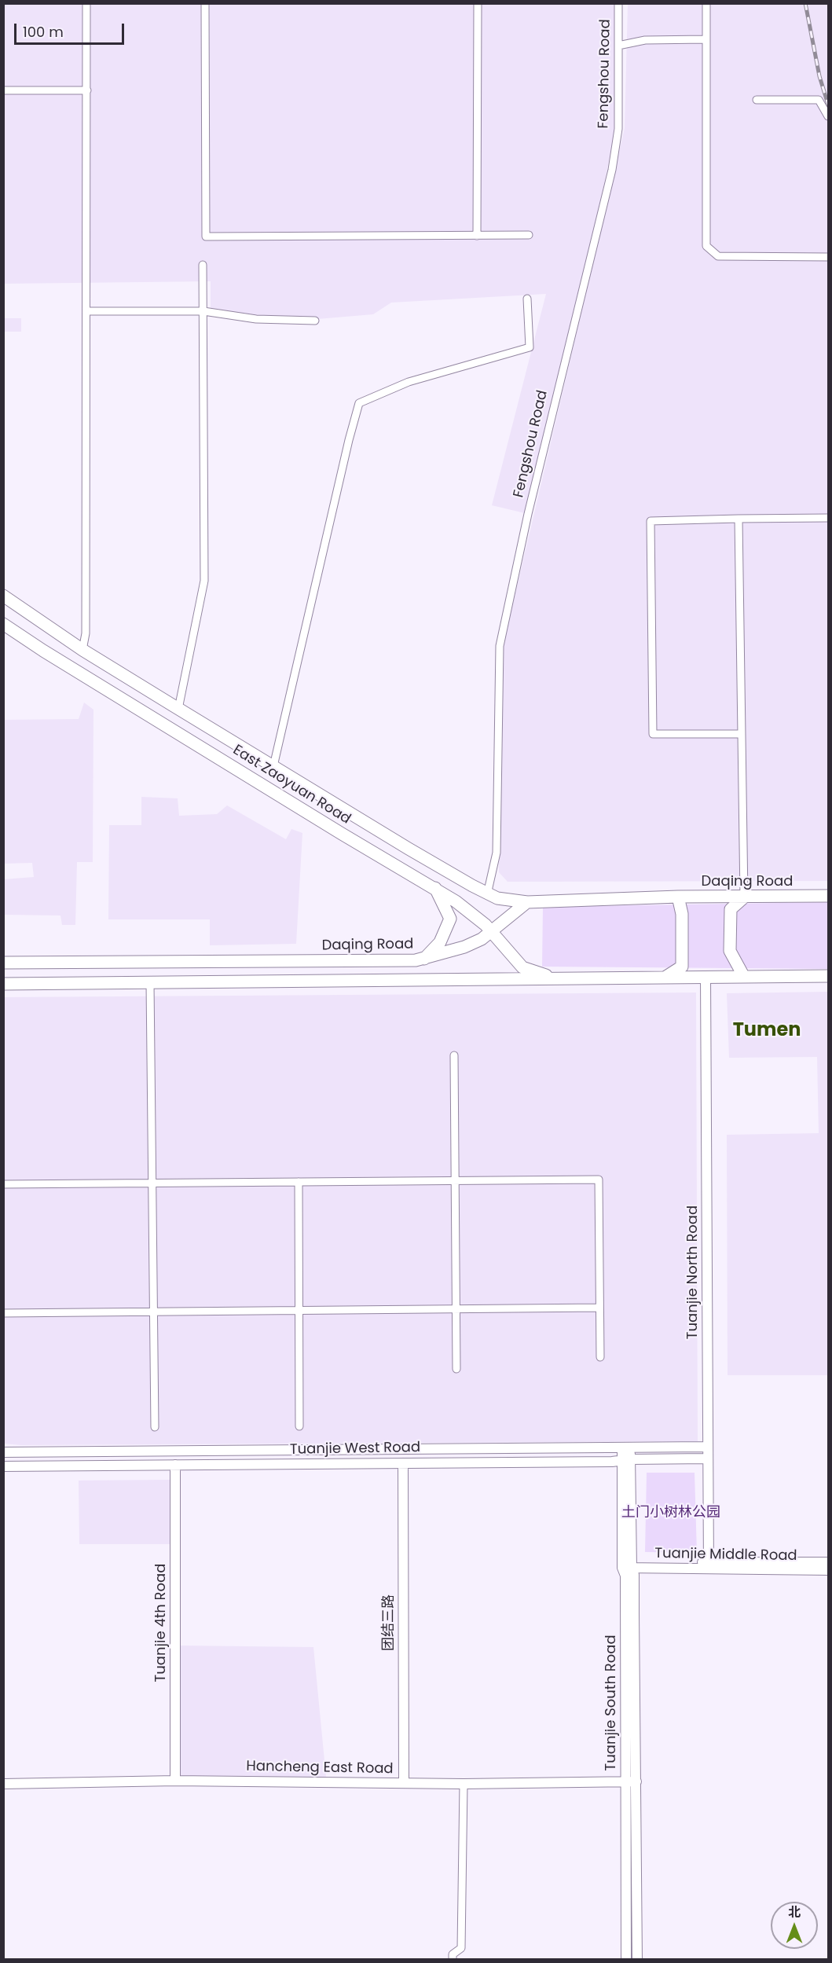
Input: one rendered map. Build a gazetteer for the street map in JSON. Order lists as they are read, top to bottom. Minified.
{"streets":{"main road":["East Zaoyuan Road","Daqing Road"],"street":["Fengshou Road","Tuanjie North Road","Tuanjie West Road","Tuanjie Middle Road","Tuanjie 4th Road","团结三路","Tuanjie South Road","Hancheng East Road"]},"crossings":[["Fengshou Road","East Zaoyuan Road"],["East Zaoyuan Road","Daqing Road"],["Tuanjie North Road","Tuanjie West Road"],["Tuanjie North Road","Tuanjie Middle Road"],["Tuanjie West Road","Tuanjie 4th Road"],["Tuanjie West Road","团结三路"],["Tuanjie West Road","Tuanjie South Road"],["Tuanjie Middle Road","Tuanjie South Road"],["Tuanjie 4th Road","Hancheng East Road"],["团结三路","Hancheng East Road"],["Tuanjie South Road","Hancheng East Road"]],"districts":["Tumen"],"parks":["土门小树林公园"],"scale_bar":"100 m","north":"top"}
